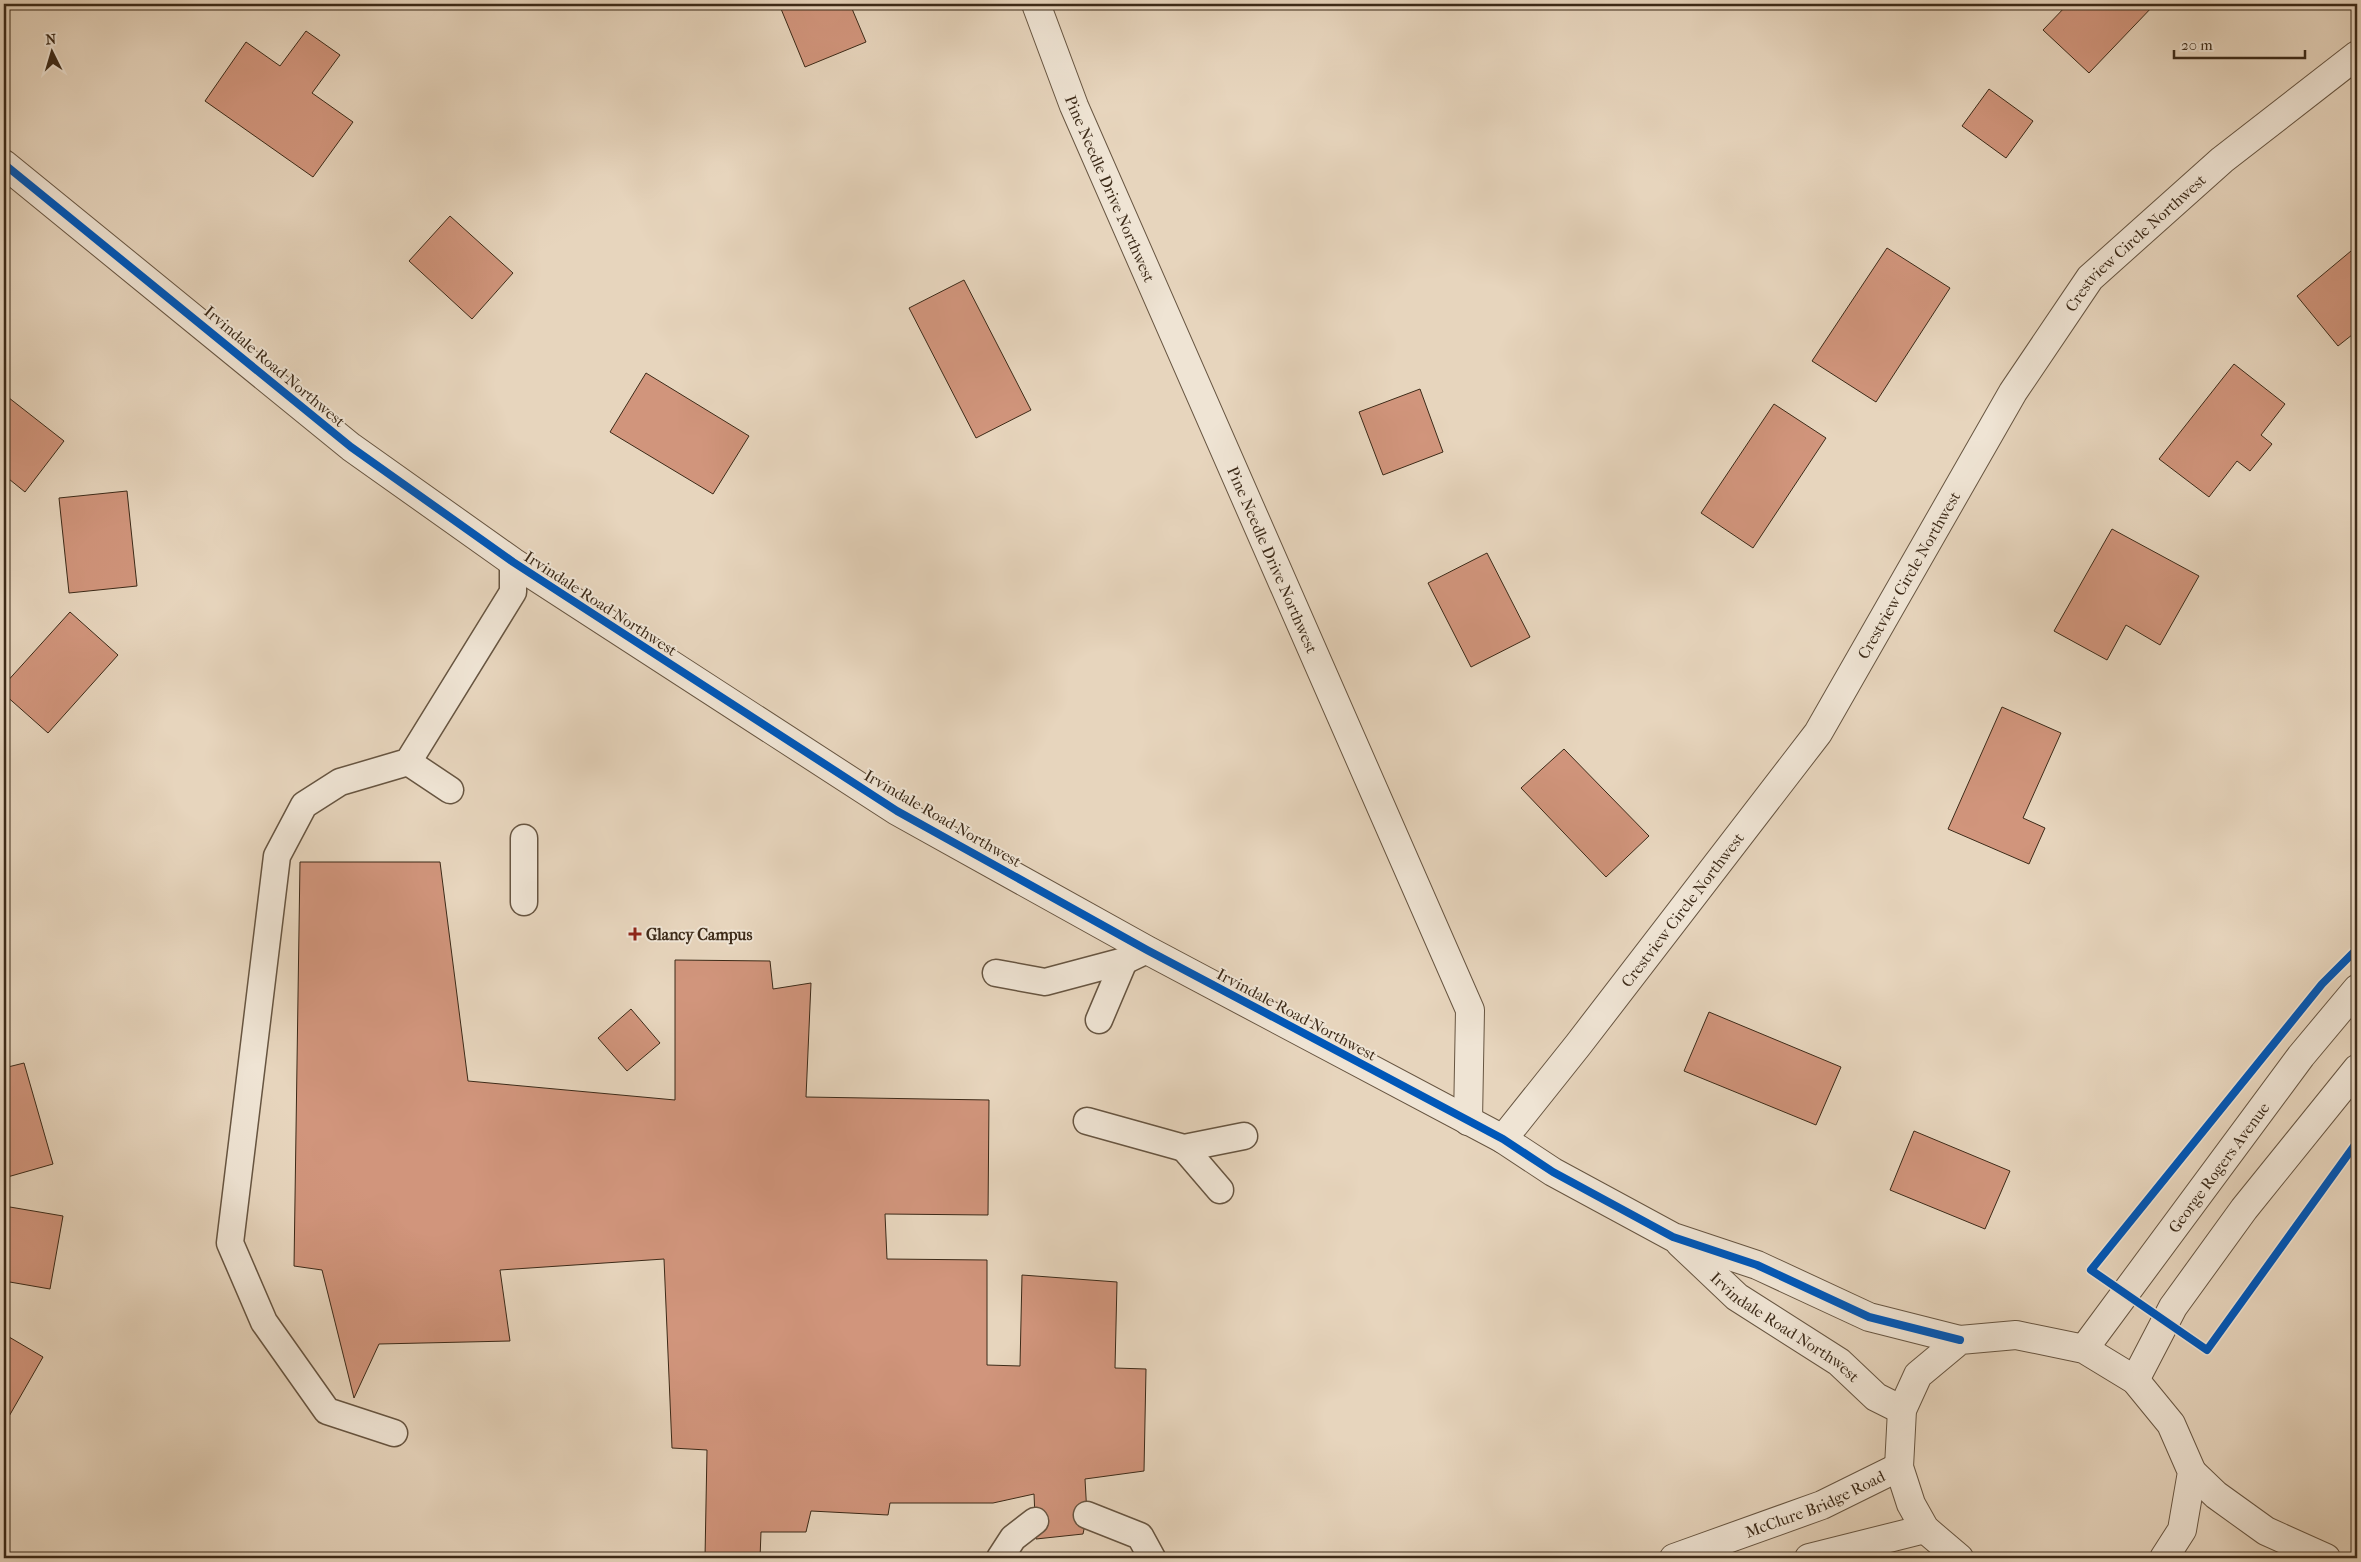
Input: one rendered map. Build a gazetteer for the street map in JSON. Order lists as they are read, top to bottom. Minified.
{"streets":{"street":["Pine Needle Drive Northwest","Crestview Circle Northwest","Irvindale Road Northwest","George Rogers Avenue","McClure Bridge Road"]},"crossings":[["Pine Needle Drive Northwest","Irvindale Road Northwest"],["Crestview Circle Northwest","Irvindale Road Northwest"],["Irvindale Road Northwest","George Rogers Avenue"]],"places":{"health":["Glancy Campus"]},"scale_bar":"20 m","north":"top"}
